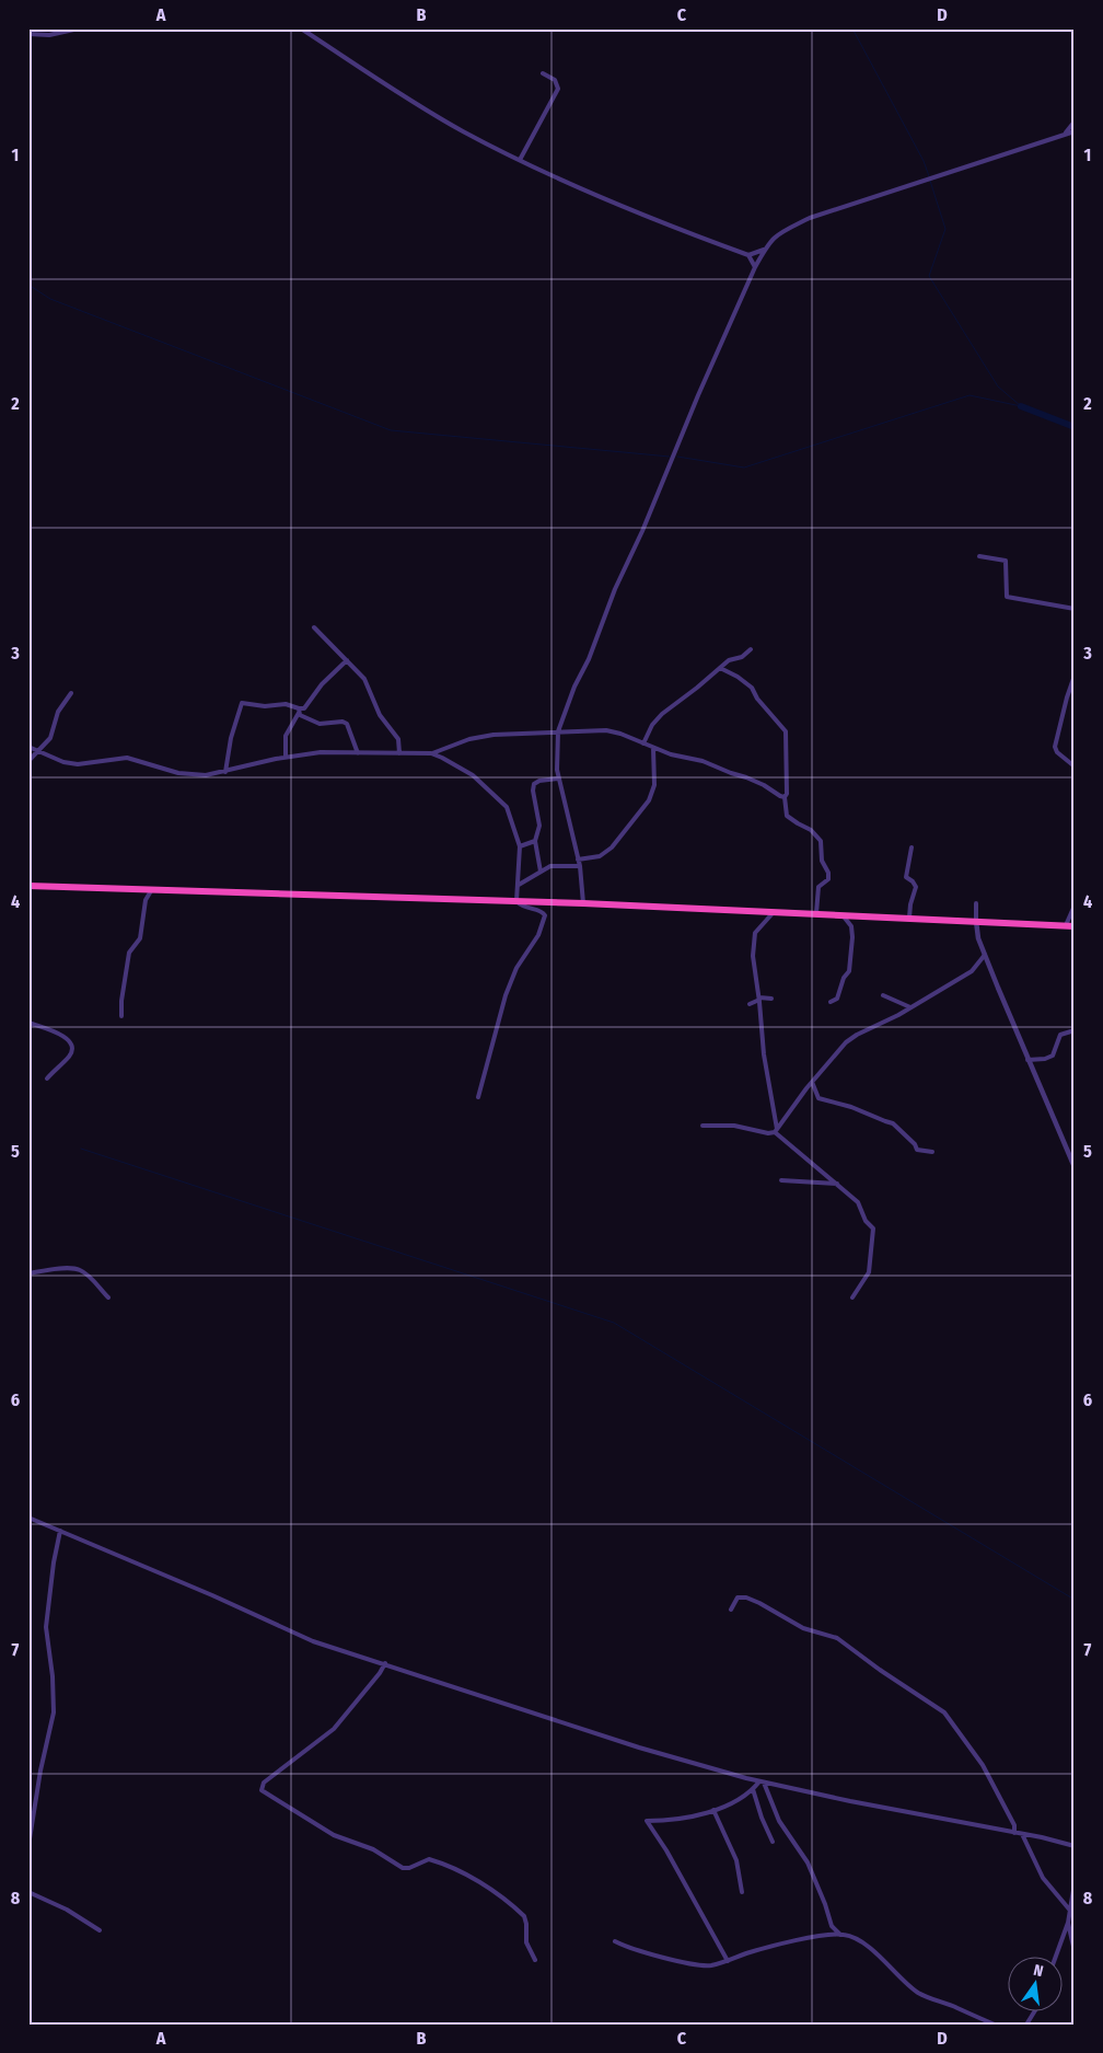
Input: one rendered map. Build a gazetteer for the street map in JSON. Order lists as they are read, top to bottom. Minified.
{"north":"top","grid":{"columns":["A","B","C","D"],"rows":["1","2","3","4","5","6","7","8"]}}
